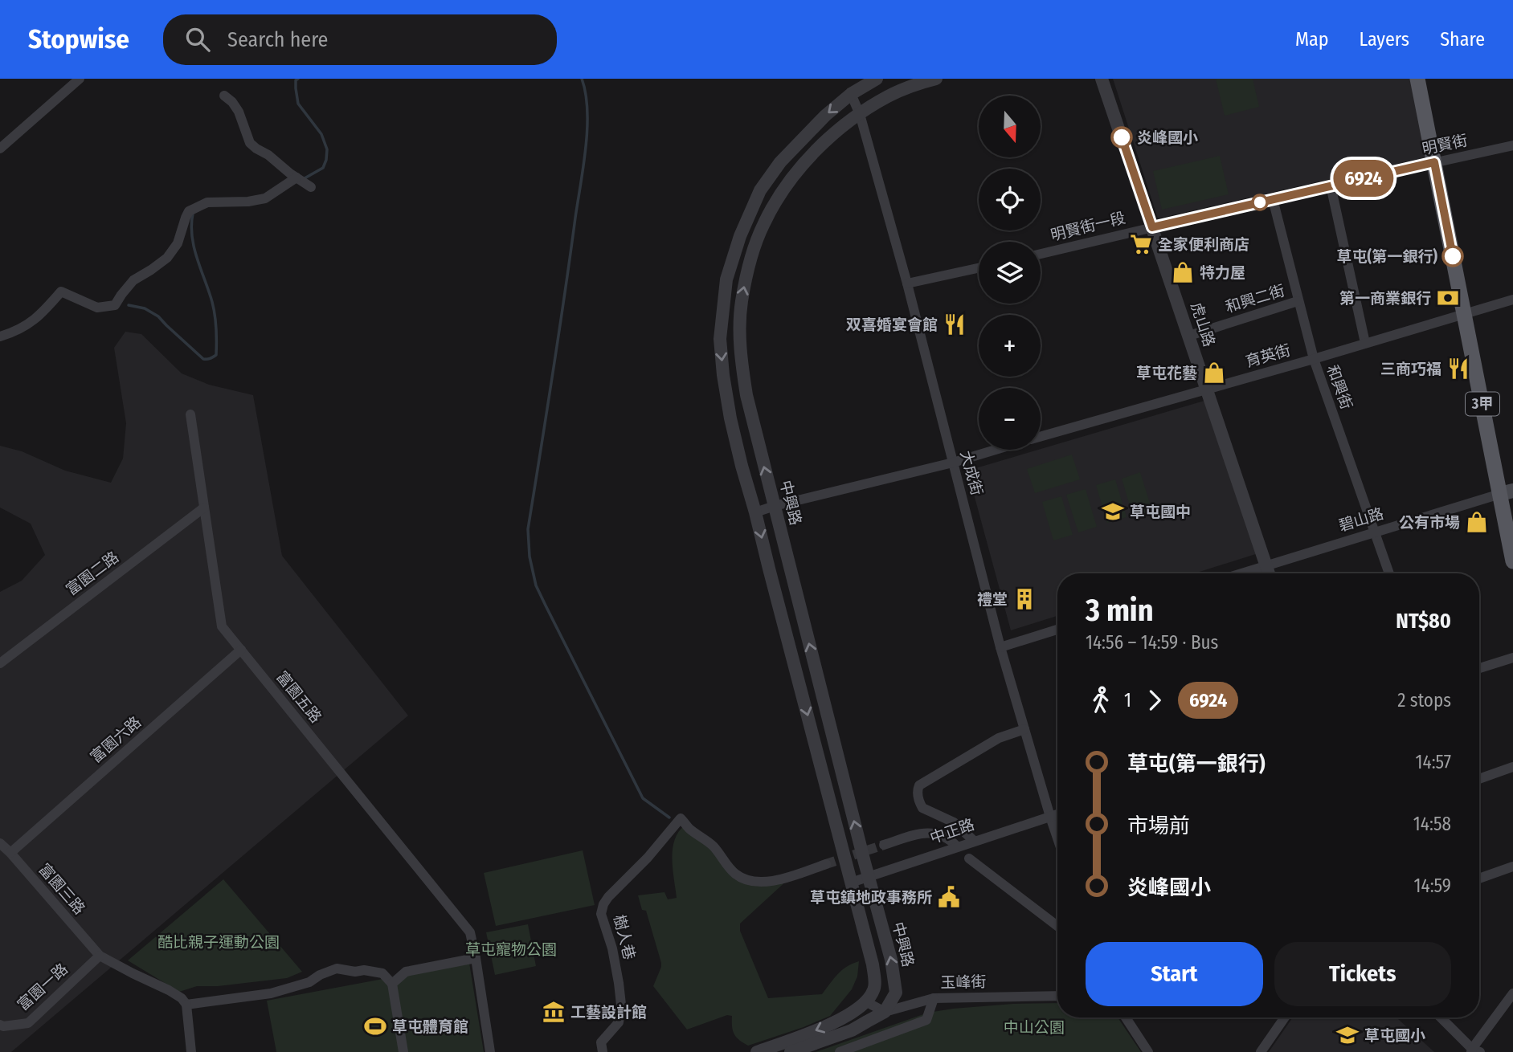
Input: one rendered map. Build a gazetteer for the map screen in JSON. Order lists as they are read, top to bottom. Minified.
{"streets":{"main road":["3甲"],"street":["明賢街","明賢街一段","和興二街","虎山路","育英街","和興街","大成街","中興路","碧山路","富園二路","富園五路","富園六路","中正路","富園三路","樹人巷","玉峰街","富園一路"]},"crossings":[["明賢街","明賢街一段"],["明賢街","虎山路"],["明賢街","和興街"],["明賢街","3甲"],["明賢街一段","虎山路"],["和興二街","虎山路"],["和興二街","和興街"],["虎山路","育英街"],["虎山路","碧山路"],["育英街","和興街"],["育英街","3甲"],["育英街","大成街"],["育英街","中興路"],["和興街","碧山路"],["3甲","碧山路"],["大成街","中興路"],["大成街","中正路"],["中興路","中正路"],["中興路","玉峰街"],["富園二路","富園五路"],["富園五路","富園六路"],["富園六路","富園三路"],["富園三路","富園一路"]],"parks":["酷比親子運動公園","草屯寵物公園","中山公園"],"places":{"other":["炎峰國小","草屯(第一銀行)"],"supermarket":["全家便利商店"],"shop":["特力屋","草屯花藝","公有市場"],"bank":["第一商業銀行"],"restaurant":["双喜婚宴會館","三商巧福"],"school or university":["草屯國中","草屯國小"],"building":["禮堂"],"public building":["草屯鎮地政事務所"],"museum":["工藝設計館"],"sports":["草屯體育館"]},"lines":["bus line 6924"],"north":"bottom","page":{"header":"Stopwise","search":"Search here","nav":["Map","Layers","Share"],"on_map":"6924","map_buttons":["+","−"],"heading":["3 min","14:56 – 14:59 · Bus","NT$80"],"legs":["1","6924","2 stops"],"list":[{"name":"草屯(第一銀行)","value":"14:57"},{"name":"市場前","value":"14:58"},{"name":"炎峰國小","value":"14:59"}],"buttons":["Start","Tickets"]}}
